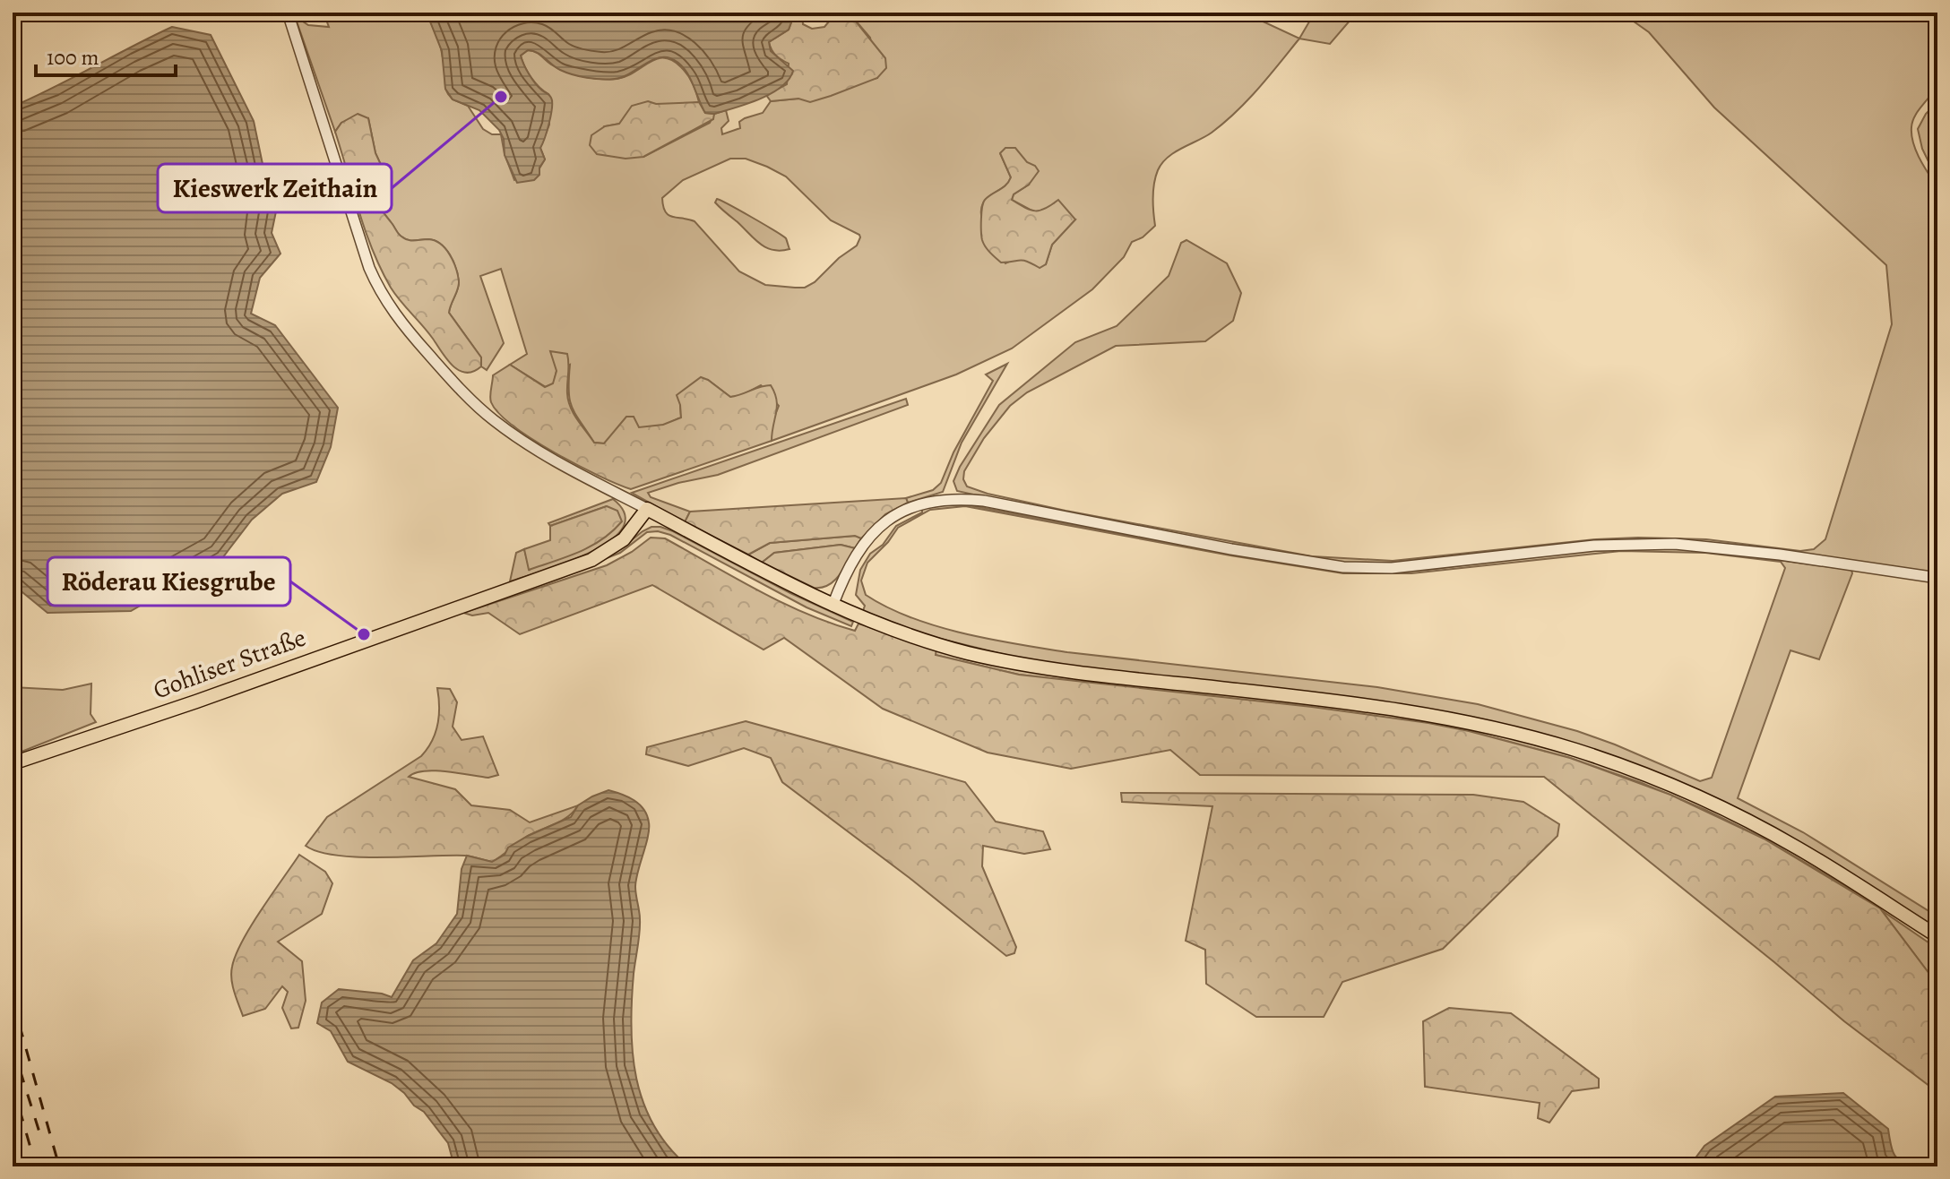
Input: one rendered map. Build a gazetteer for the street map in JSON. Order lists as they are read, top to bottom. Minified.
{"streets":{"main road":["Gohliser Straße"]},"places":["Kieswerk Zeithain","Röderau Kiesgrube"],"scale_bar":"100 m"}
